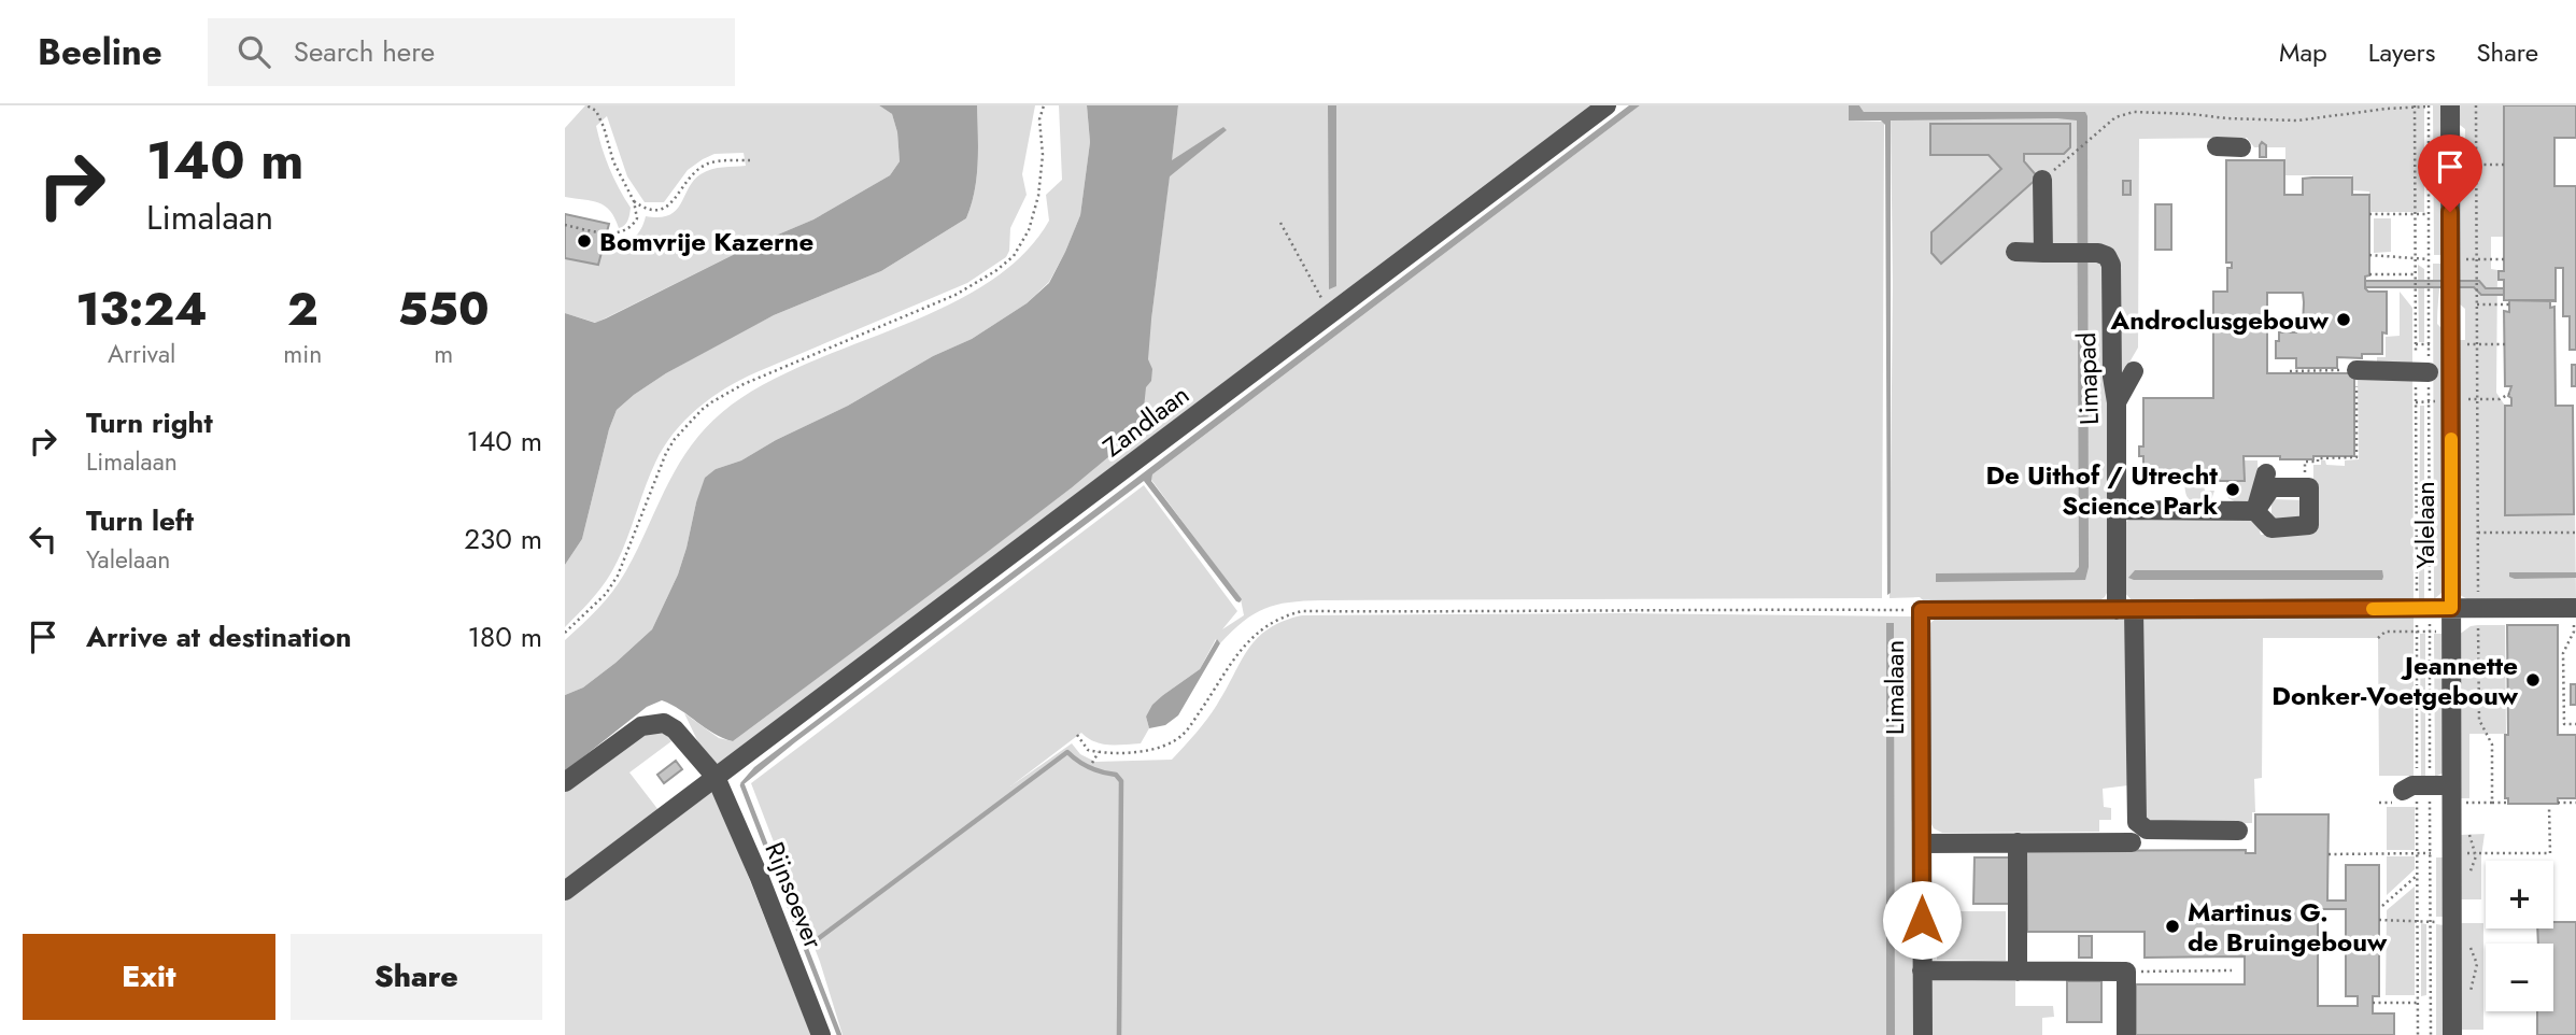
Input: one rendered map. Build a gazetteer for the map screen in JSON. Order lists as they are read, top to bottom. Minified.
{"streets":{"street":["Limapad","Zandlaan","Yalelaan","Limalaan","Rijnsoever"]},"crossings":[["Limapad","Limalaan"],["Zandlaan","Rijnsoever"],["Yalelaan","Limalaan"]],"places":["Bomvrije Kazerne","Androclusgebouw","De Uithof / Utrecht Science Park","Jeannette Donker-Voetgebouw","Martinus G. de Bruingebouw"],"page":{"header":"Beeline","search":"Search here","nav":["Map","Layers","Share"],"turn":["140 m","Limalaan"],"eta":["13:24","Arrival","2","min","550","m"],"list":[{"name":"Turn right","note":"Limalaan","value":"140 m"},{"name":"Turn left","note":"Yalelaan","value":"230 m"},{"name":"Arrive at destination","value":"180 m"}],"map_buttons":["+","−"],"buttons":["Exit","Share"]}}
